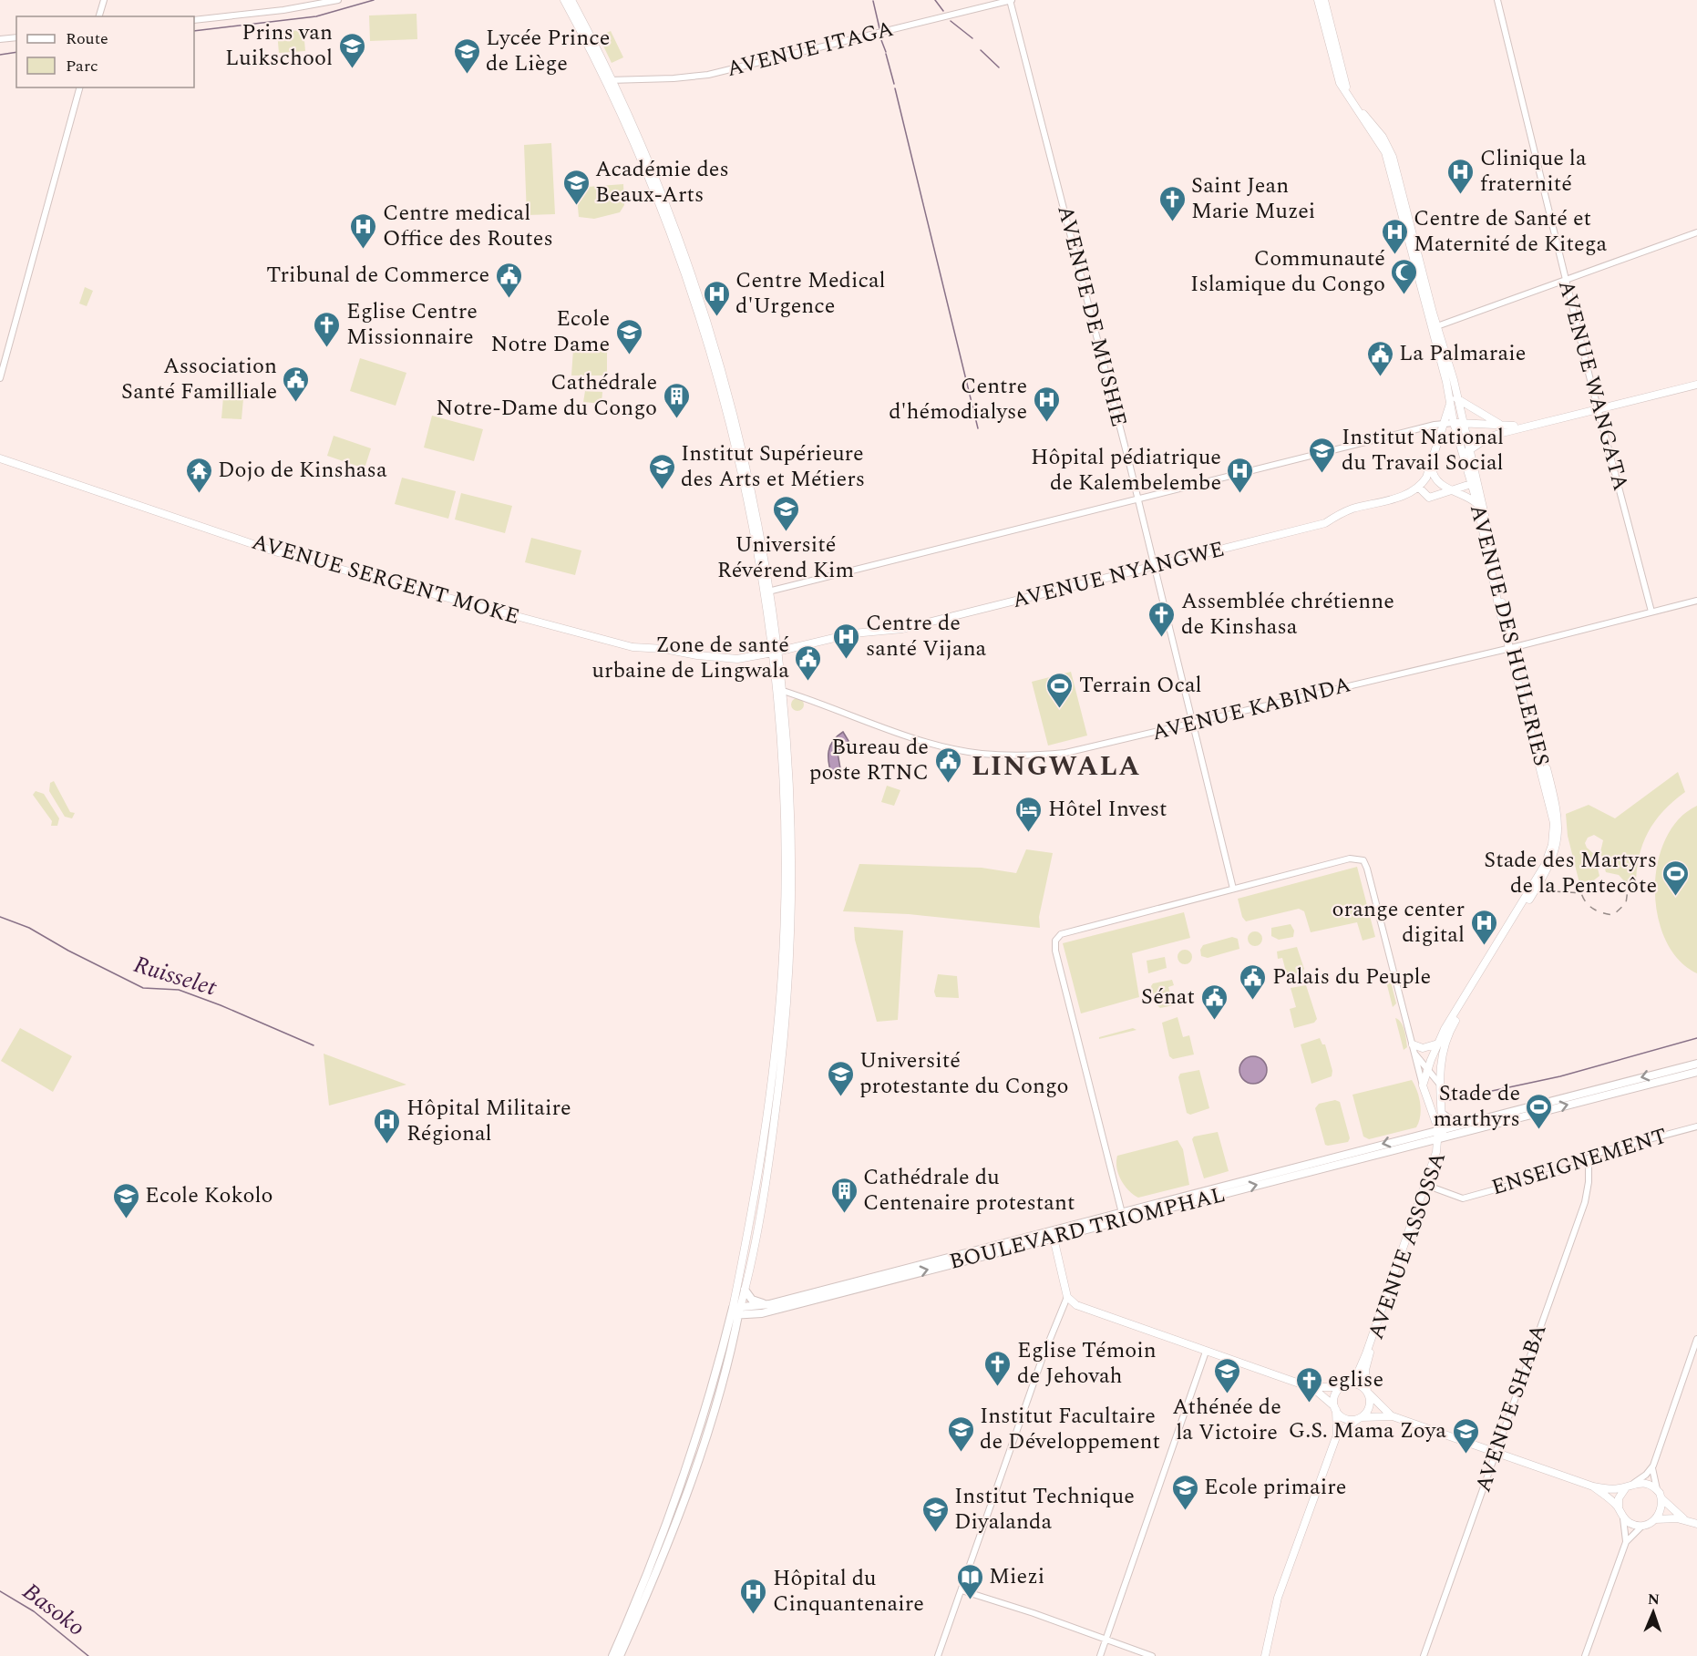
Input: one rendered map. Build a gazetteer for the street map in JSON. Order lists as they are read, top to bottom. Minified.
{"streets":{"highway":["BOULEVARD TRIOMPHAL"],"main road":["AVENUE NYANGWE","AVENUE SERGENT MOKE","AVENUE DES HUILERIES","AVENUE ASSOSSA"],"street":["AVENUE ITAGA","AVENUE DE MUSHIE","AVENUE WANGATA","AVENUE KABINDA","ENSEIGNEMENT","AVENUE SHABA"]},"crossings":[["AVENUE ITAGA","AVENUE DE MUSHIE"],["AVENUE DE MUSHIE","AVENUE NYANGWE"],["AVENUE DE MUSHIE","AVENUE KABINDA"],["AVENUE WANGATA","AVENUE KABINDA"],["AVENUE NYANGWE","AVENUE SERGENT MOKE"],["AVENUE DES HUILERIES","AVENUE KABINDA"],["AVENUE DES HUILERIES","BOULEVARD TRIOMPHAL"],["AVENUE DES HUILERIES","AVENUE ASSOSSA"],["ENSEIGNEMENT","AVENUE ASSOSSA"],["ENSEIGNEMENT","AVENUE SHABA"],["BOULEVARD TRIOMPHAL","AVENUE ASSOSSA"]],"districts":["LINGWALA"],"water":["Ruisselet","Basoko"],"places":{"school or university":["Prins van Luikschool","Lycée Prince de Liège","Académie des Beaux-Arts","Ecole Notre Dame","Institut National du Travail Social","Institut Supérieure des Arts et Métiers","Université Révérend Kim","Université protestante du Congo","Ecole Kokolo","Athénée de la Victoire","Institut Facultaire de Développement","G.S. Mama Zoya","Ecole primaire","Institut Technique Diyalanda"],"hospital":["Clinique la fraternité","Centre medical Office des Routes","Centre de Santé et Maternité de Kitega","Centre Medical d'Urgence","Centre d'hémodialyse","Hôpital pédiatrique de Kalembelembe","Centre de santé Vijana","orange center digital","Hôpital Militaire Régional","Hôpital du Cinquantenaire"],"church":["Saint Jean Marie Muzei","Eglise Centre Missionnaire","Assemblée chrétienne de Kinshasa","Eglise Témoin de Jehovah","eglise"],"mosque":["Communauté Islamique du Congo"],"public building":["Tribunal de Commerce","La Palmaraie","Association Santé Familliale","Zone de santé urbaine de Lingwala","Bureau de poste RTNC","Palais du Peuple","Sénat"],"building":["Cathédrale Notre-Dame du Congo","Cathédrale du Centenaire protestant"],"temple":["Dojo de Kinshasa"],"sports":["Terrain Ocal","Stade des Martyrs de la Pentecôte","Stade de marthyrs"],"hotel":["Hôtel Invest"],"library":["Miezi"]},"legend":["Route","Parc"],"north":"top"}
